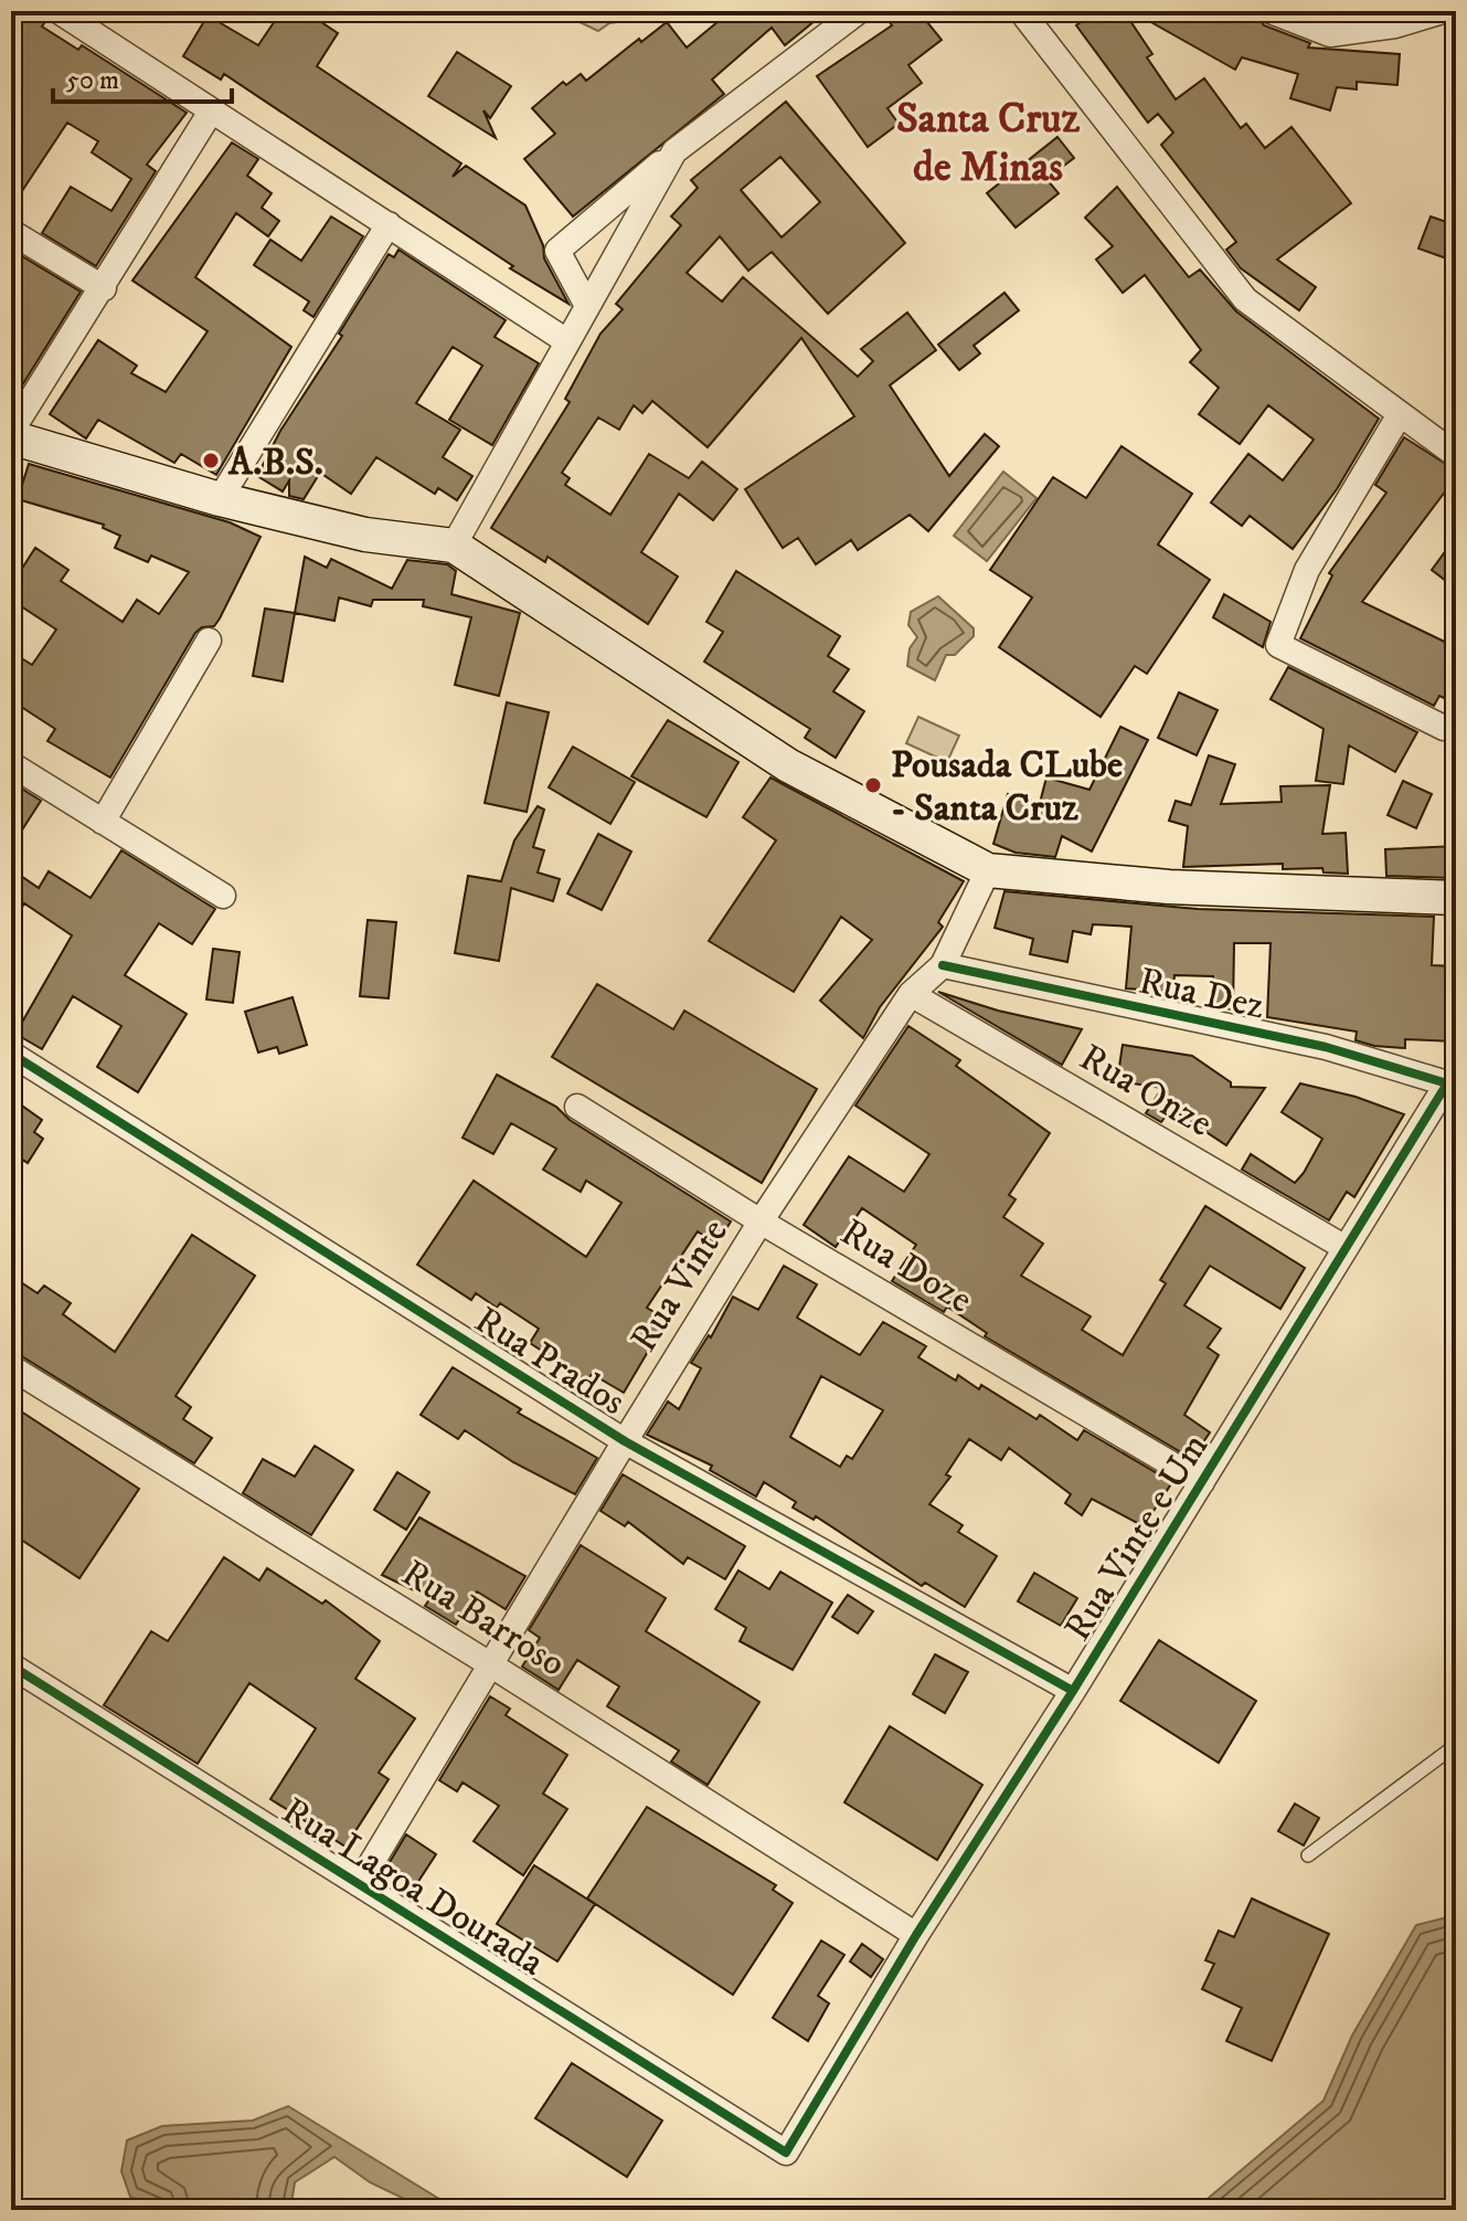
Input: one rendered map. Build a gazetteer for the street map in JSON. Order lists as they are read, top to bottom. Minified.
{"streets":{"street":["Rua Dez","Rua Onze","Rua Doze","Rua Vinte","Rua Prados","Rua Vinte e Um","Rua Barroso","Rua Lagoa Dourada"]},"crossings":[["Rua Dez","Rua Vinte"],["Rua Dez","Rua Vinte e Um"],["Rua Onze","Rua Vinte"],["Rua Onze","Rua Vinte e Um"],["Rua Doze","Rua Vinte"],["Rua Doze","Rua Vinte e Um"],["Rua Vinte","Rua Prados"],["Rua Vinte","Rua Barroso"],["Rua Vinte","Rua Lagoa Dourada"],["Rua Prados","Rua Vinte e Um"],["Rua Vinte e Um","Rua Barroso"],["Rua Vinte e Um","Rua Lagoa Dourada"]],"districts":["Santa Cruz de Minas"],"places":["A.B.S.","Pousada CLube - Santa Cruz"],"scale_bar":"50 m"}
